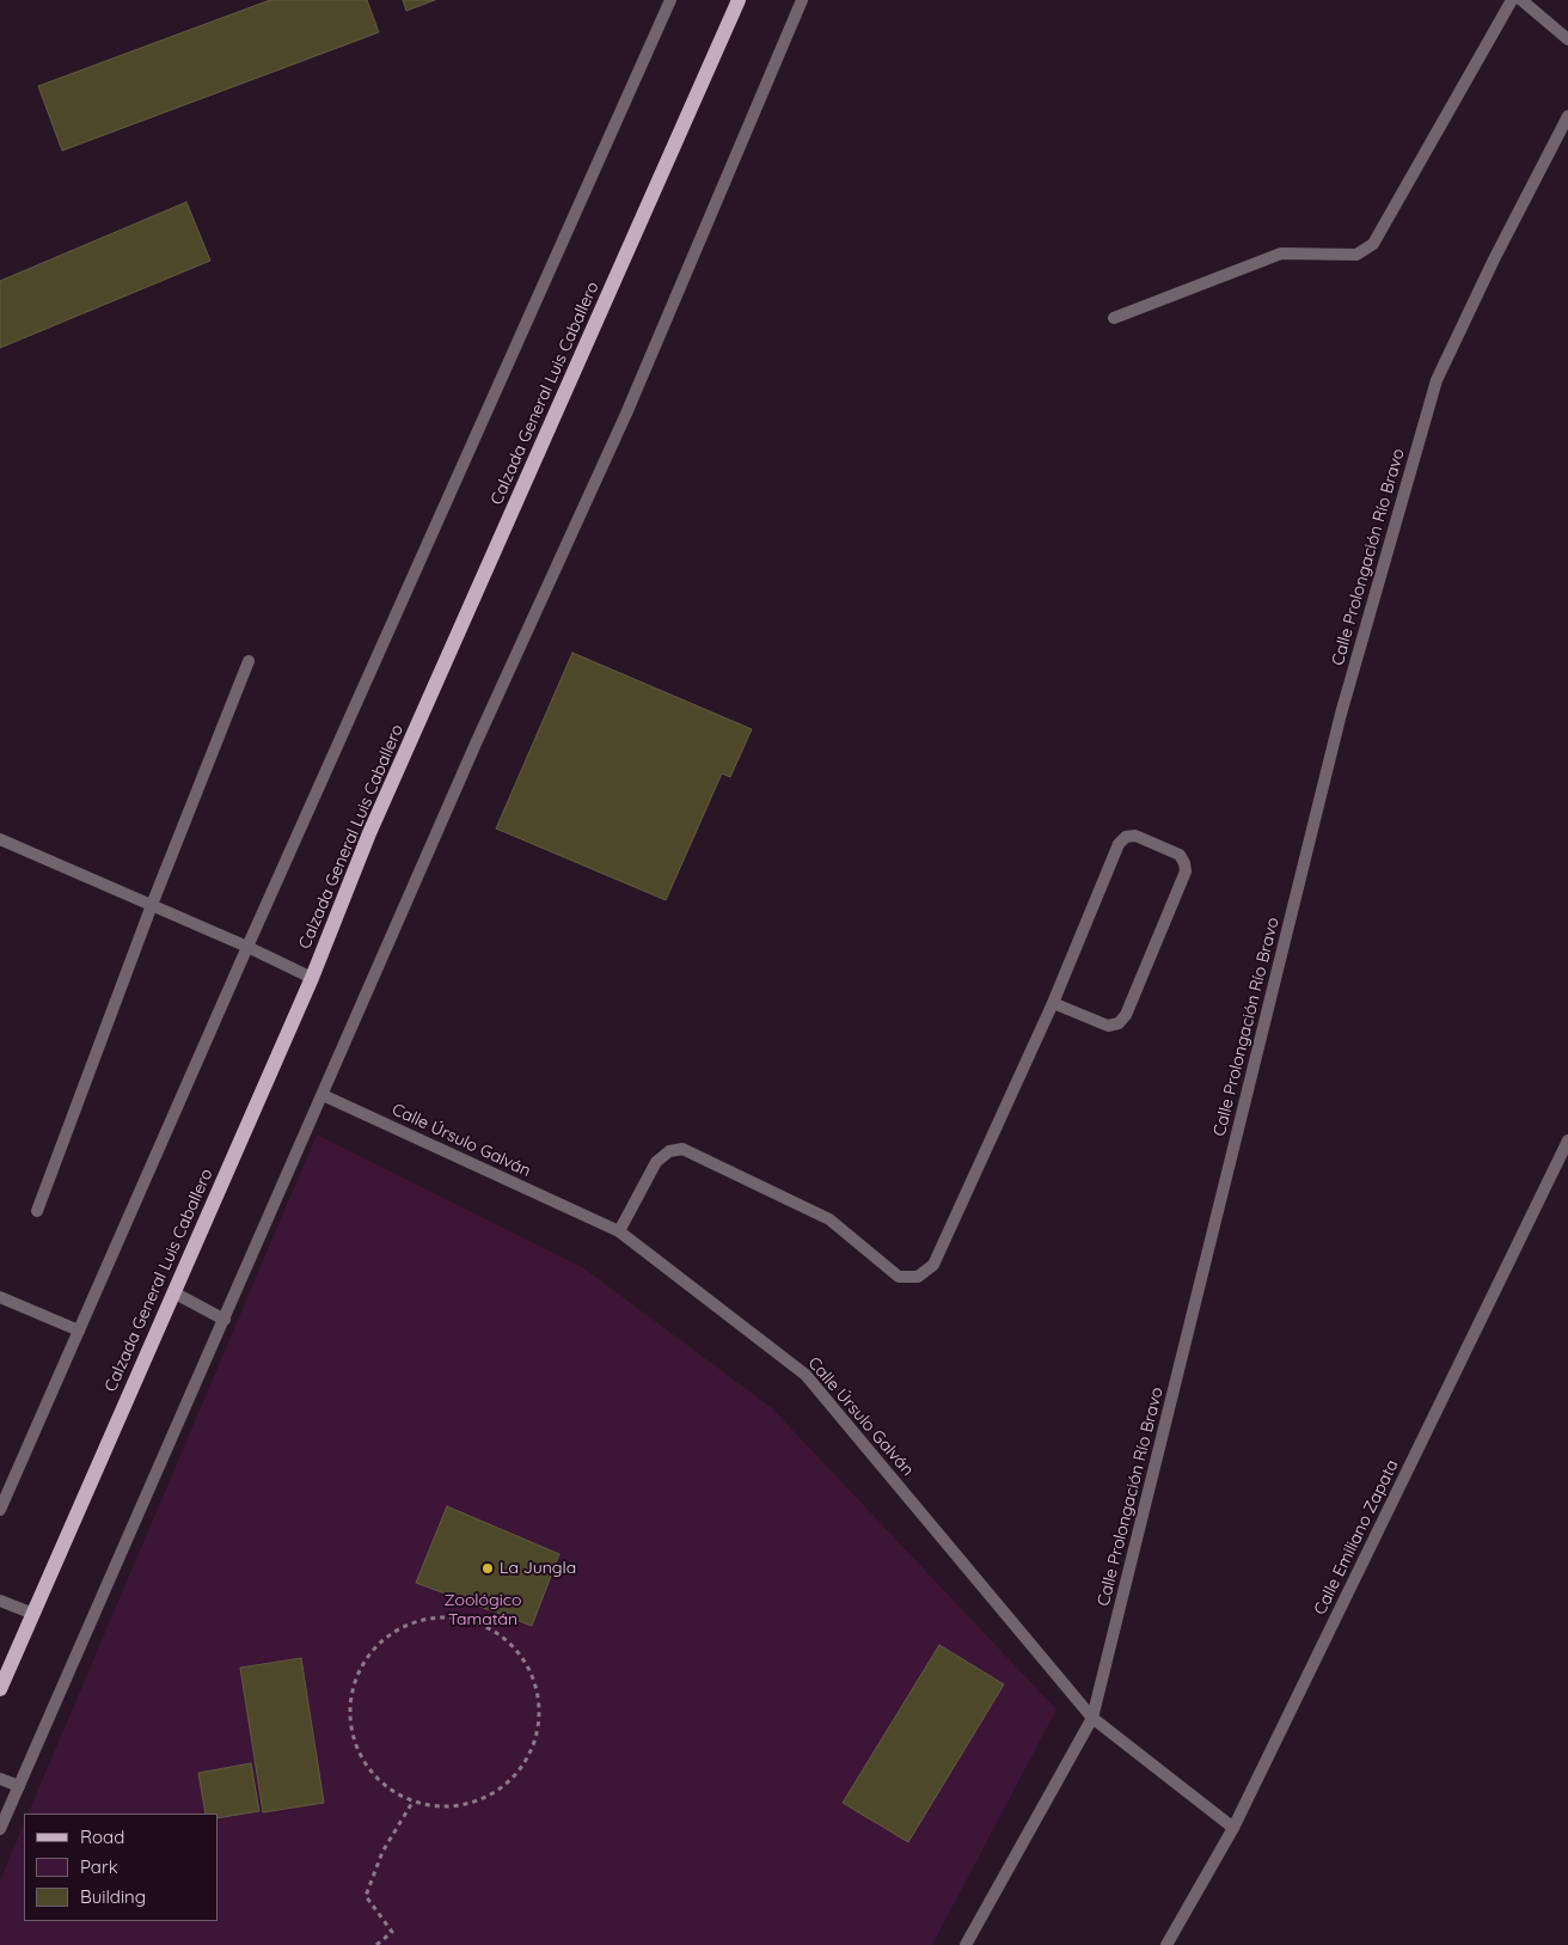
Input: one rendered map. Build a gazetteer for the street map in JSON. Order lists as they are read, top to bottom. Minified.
{"streets":{"main road":["Calzada General Luis Caballero"],"street":["Calle Prolongación Río Bravo","Calle Úrsulo Galván","Calle Emiliano Zapata"]},"crossings":[["Calle Prolongación Río Bravo","Calle Úrsulo Galván"],["Calle Úrsulo Galván","Calle Emiliano Zapata"]],"parks":["Zoológico Tamatán"],"places":["La Jungla"],"legend":["Road","Park","Building"]}
